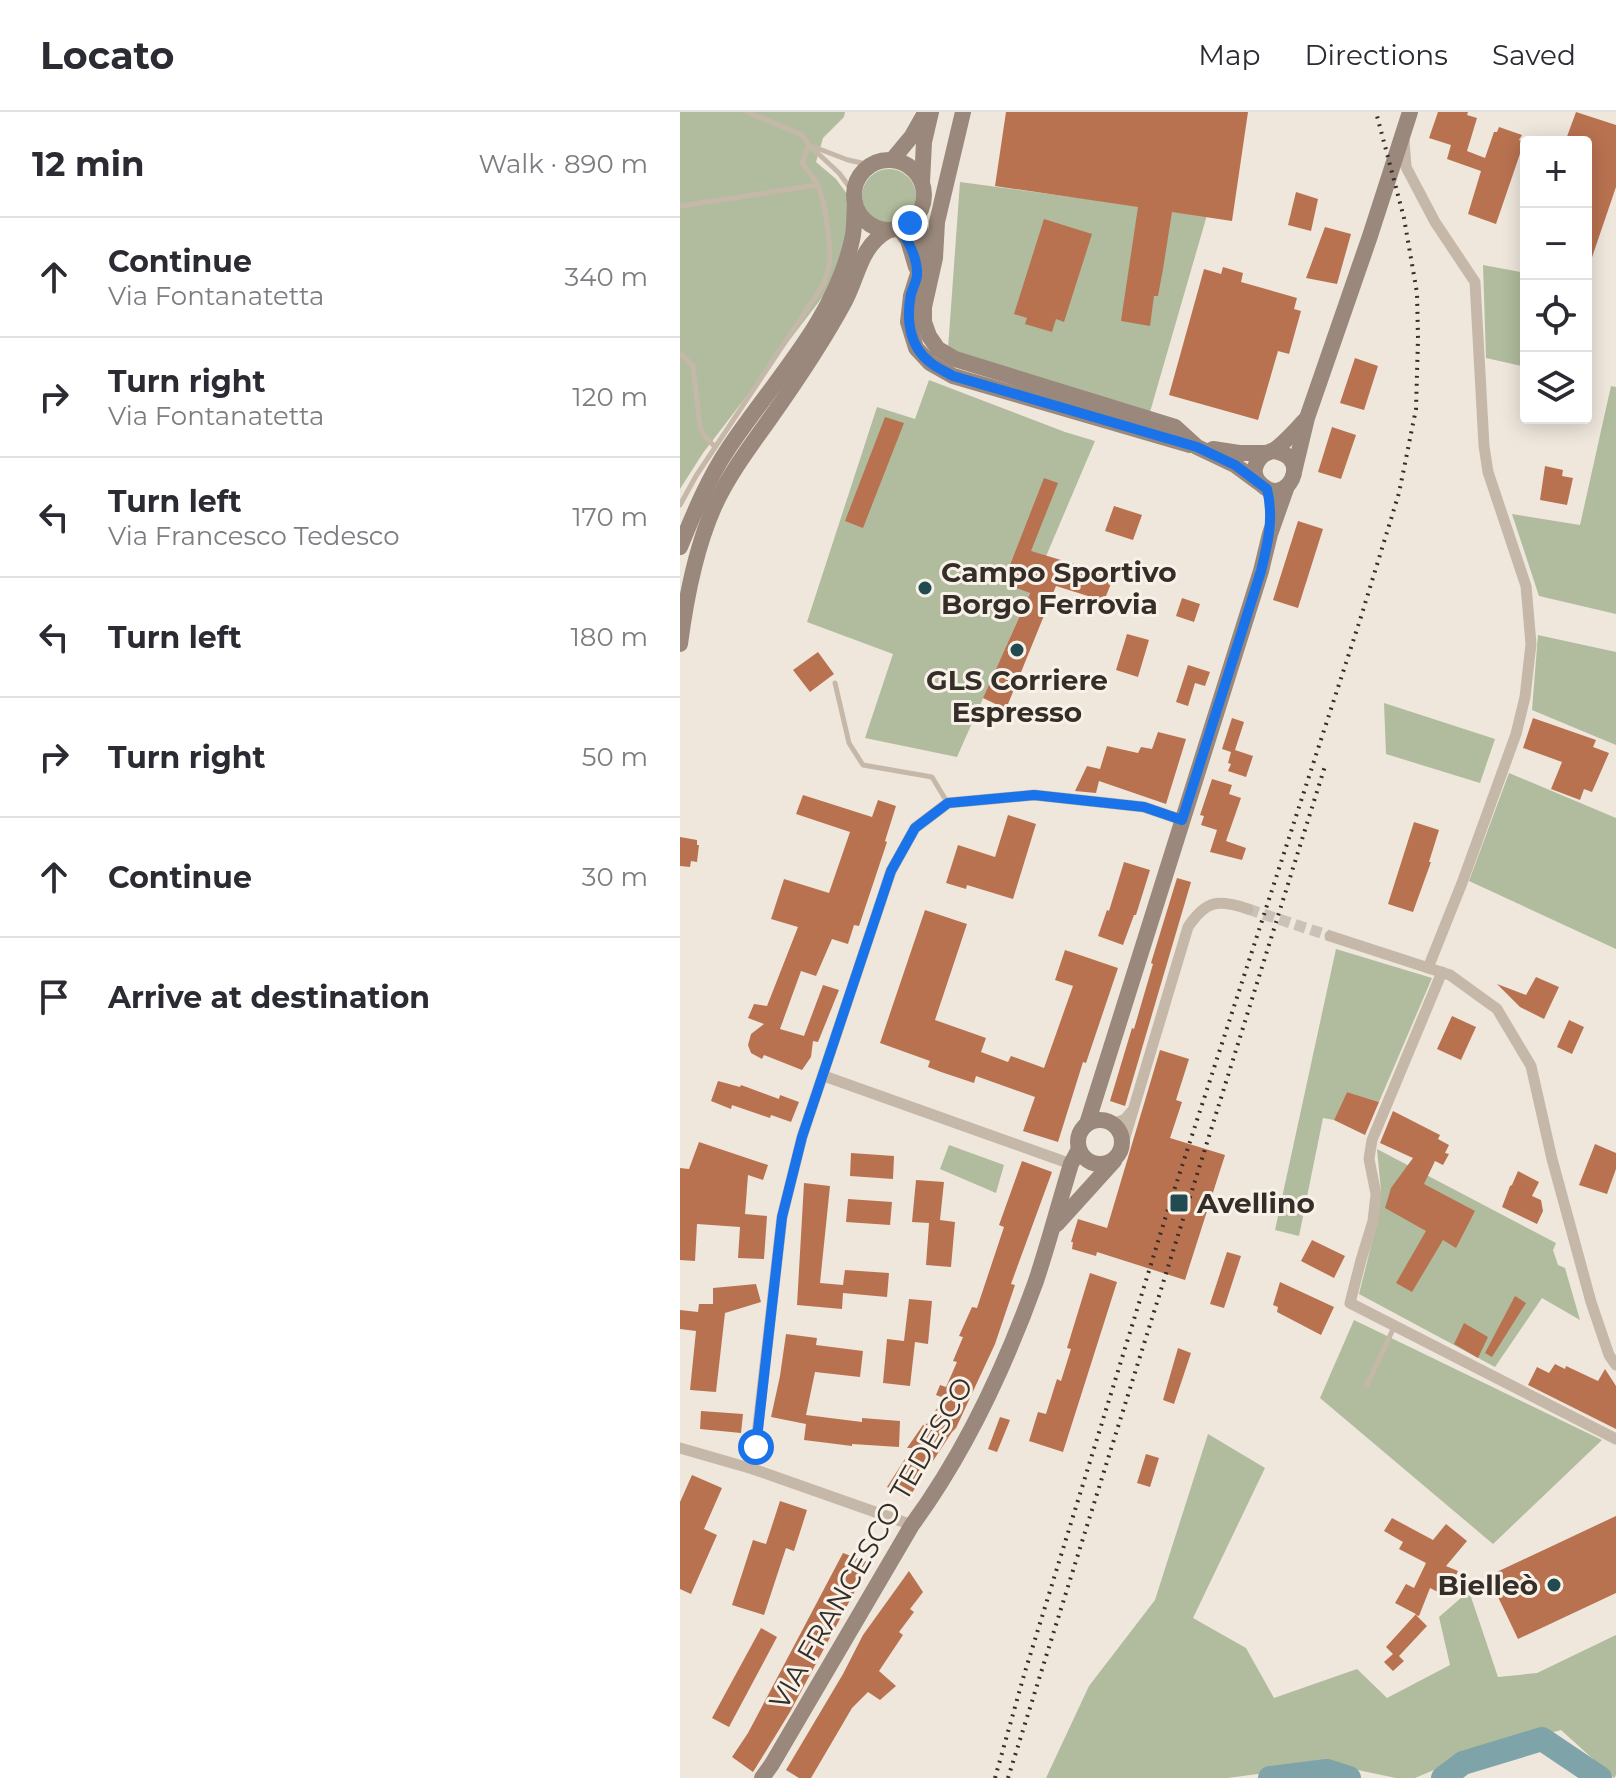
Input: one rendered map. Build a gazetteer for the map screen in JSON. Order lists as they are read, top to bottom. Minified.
{"streets":{"street":["VIA FRANCESCO TEDESCO"]},"places":{"other":["Campo Sportivo Borgo Ferrovia","GLS Corriere Espresso","Bielleò"],"transit":["Avellino"]},"page":{"header":"Locato","nav":["Map","Directions","Saved"],"heading":["12 min","Walk · 890 m"],"map_buttons":["+","−"],"list":[["Continue","Via Fontanatetta","340 m"],["Turn right","Via Fontanatetta","120 m"],["Turn left","Via Francesco Tedesco","170 m"],["Turn left","180 m"],["Turn right","50 m"],["Continue","30 m"],"Arrive at destination"]}}
